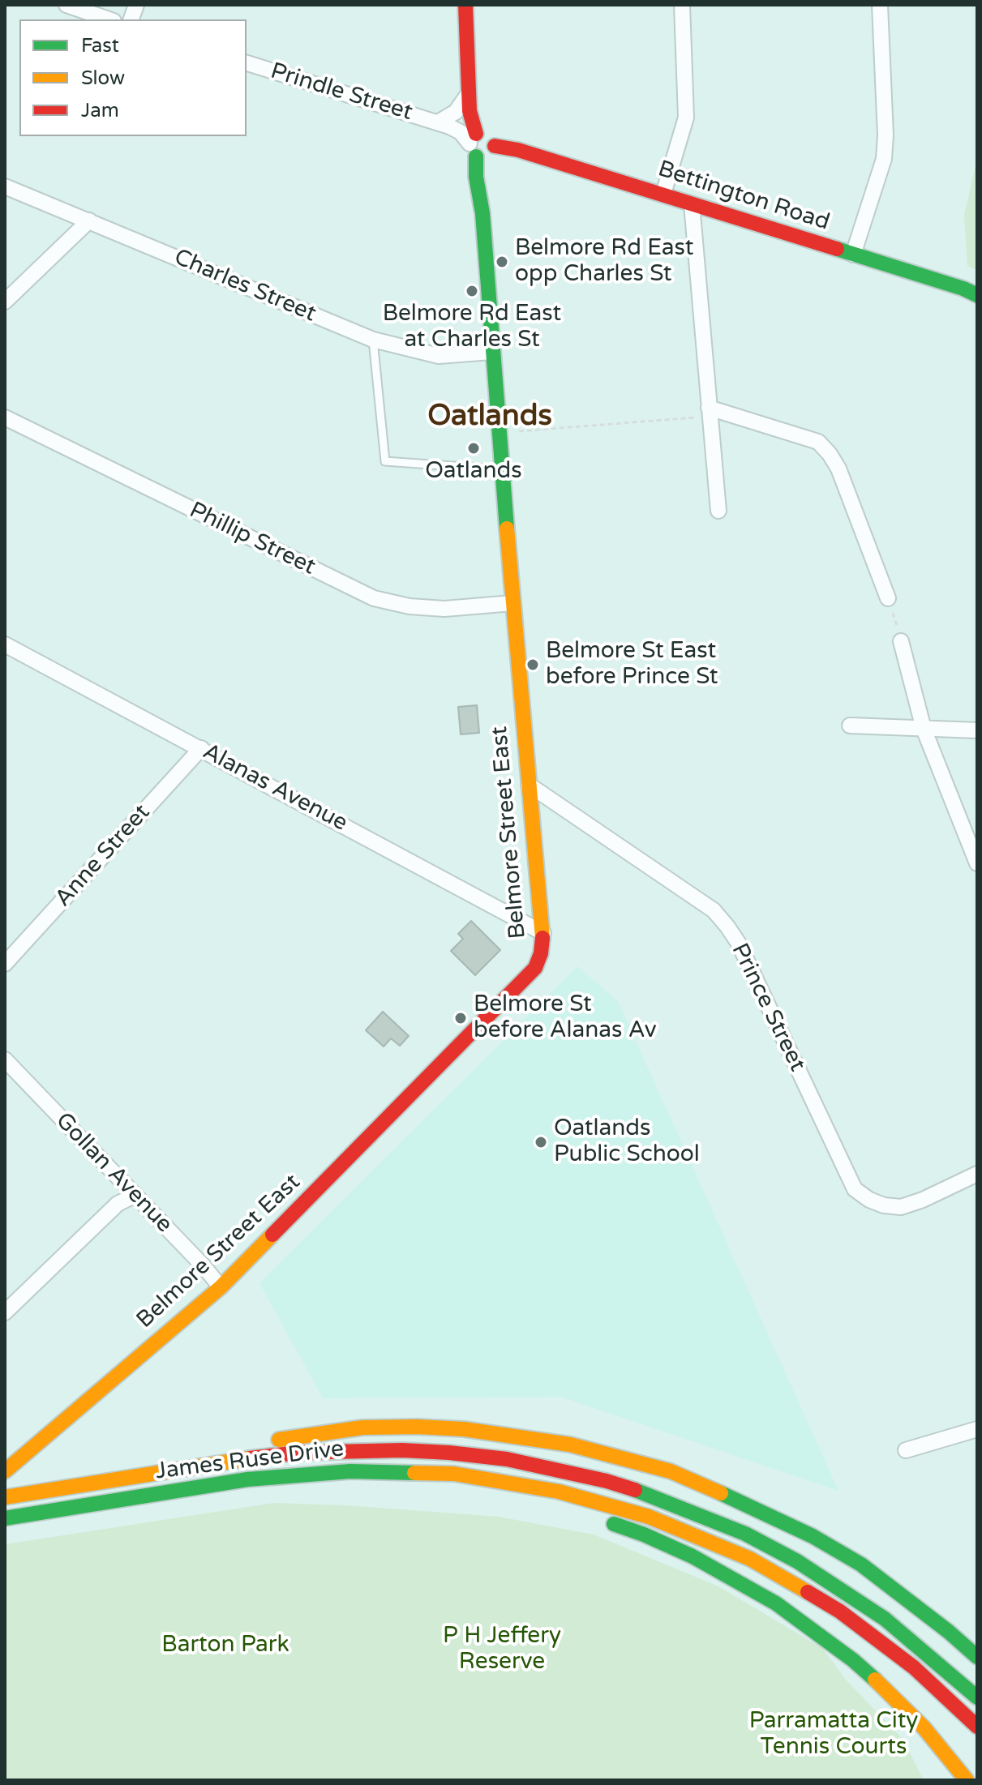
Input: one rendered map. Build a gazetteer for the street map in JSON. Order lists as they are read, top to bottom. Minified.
{"streets":{"main road":["Bettington Road","Belmore Street East","James Ruse Drive"],"street":["Prindle Street","Charles Street","Phillip Street","Alanas Avenue","Anne Street","Prince Street","Gollan Avenue"]},"crossings":[["Prindle Street","Belmore Street East"],["Charles Street","Belmore Street East"],["Phillip Street","Belmore Street East"],["Alanas Avenue","Belmore Street East"],["Alanas Avenue","Anne Street"],["Belmore Street East","Prince Street"],["Belmore Street East","Gollan Avenue"]],"districts":["Oatlands"],"parks":["P H Jeffery Reserve","Barton Park","Parramatta City Tennis Courts"],"places":["Belmore Rd East opp Charles St","Belmore Rd East at Charles St","Oatlands","Belmore St East before Prince St","Belmore St before Alanas Av","Oatlands Public School"],"legend":["Fast","Slow","Jam"]}
